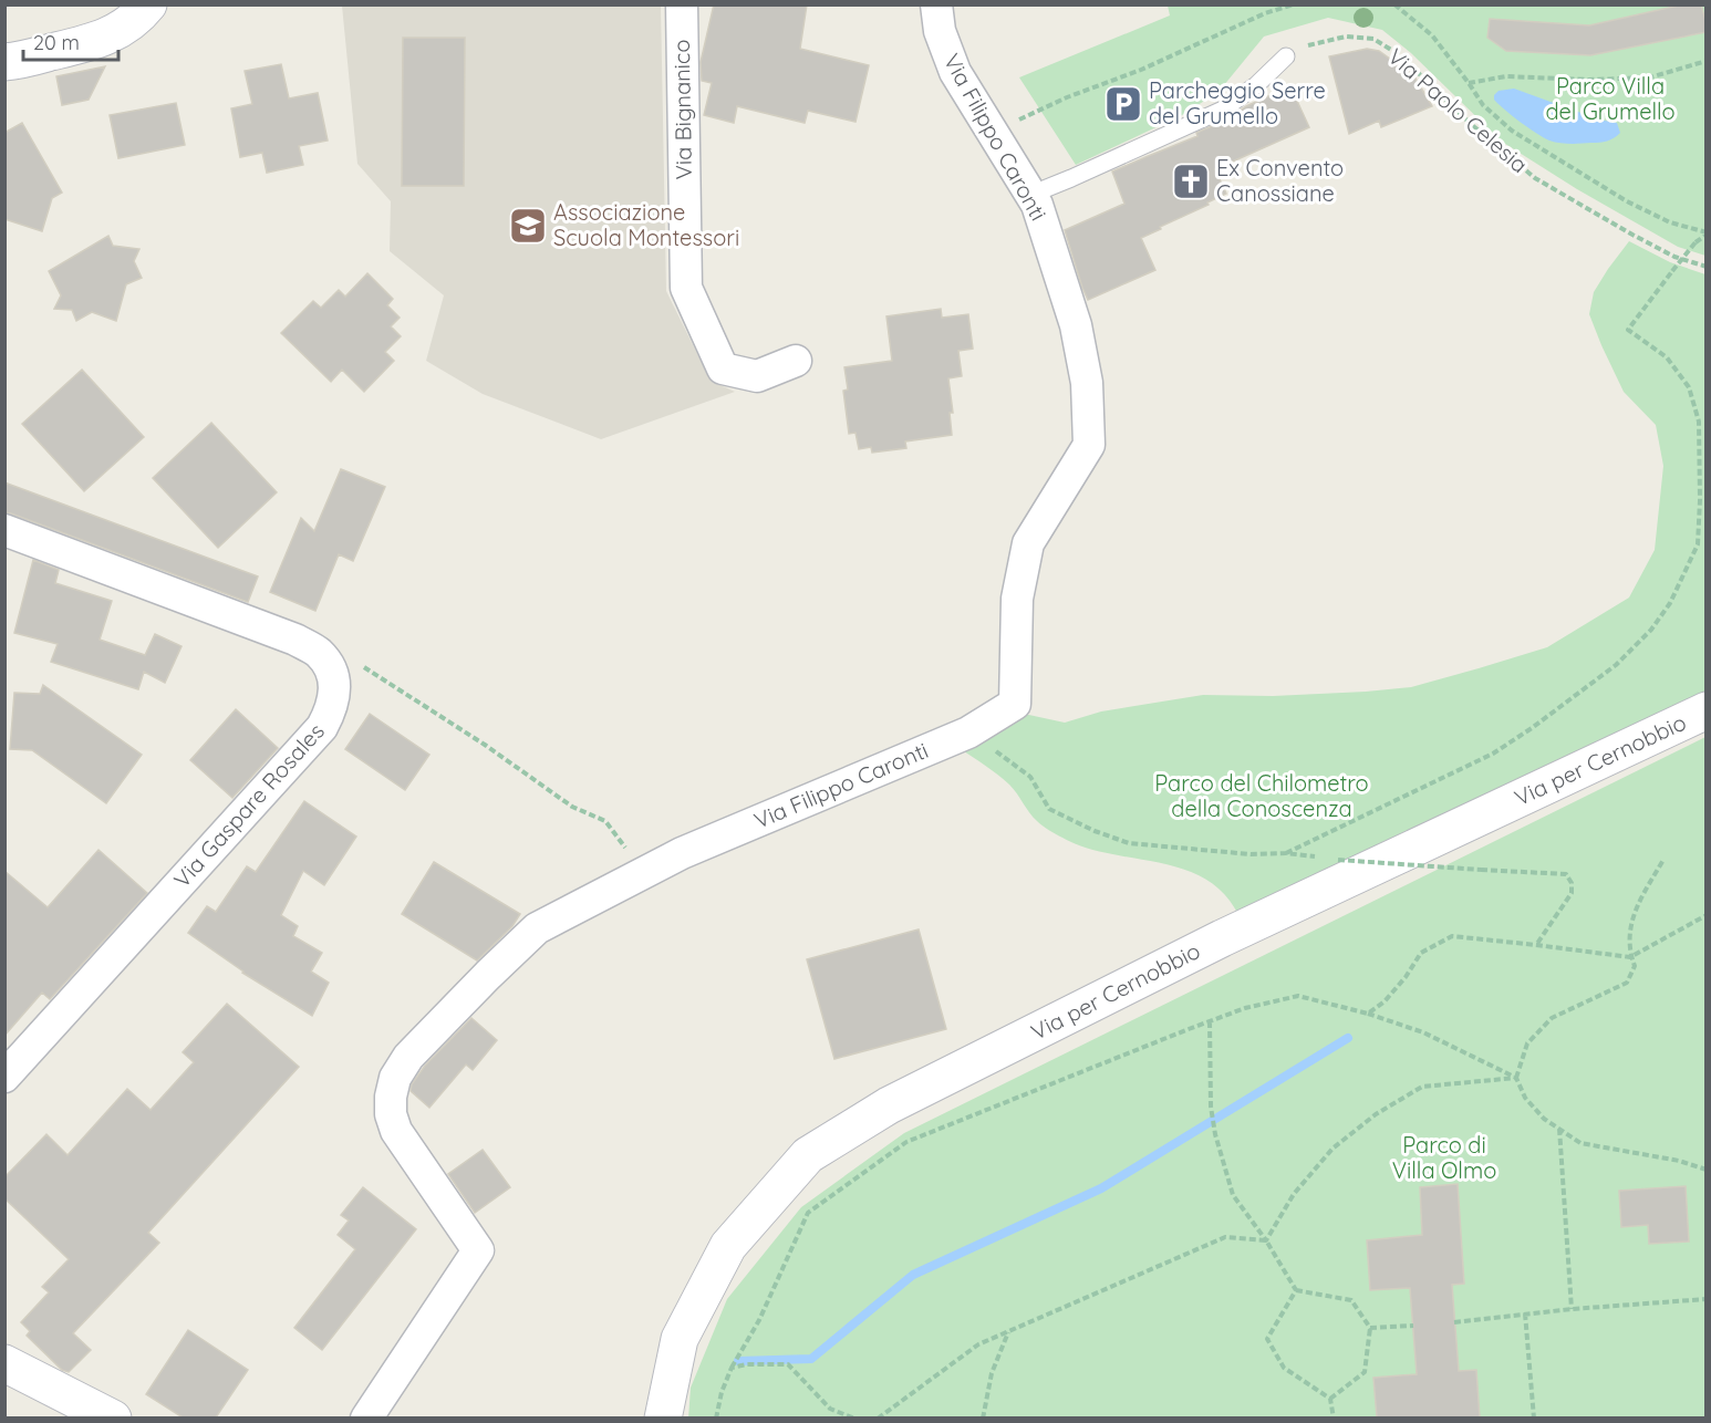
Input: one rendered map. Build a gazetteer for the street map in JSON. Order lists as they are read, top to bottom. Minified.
{"streets":{"main road":["Via per Cernobbio"],"street":["Via Bignanico","Via Filippo Caronti","Via Gaspare Rosales"],"path":["Via Paolo Celesia"]},"parks":["Parco Villa del Grumello","Parco del Chilometro della Conoscenza","Parco di Villa Olmo"],"places":{"parking":["Parcheggio Serre del Grumello"],"church":["Ex Convento Canossiane"],"school or university":["Associazione Scuola Montessori"]},"scale_bar":"20 m"}
